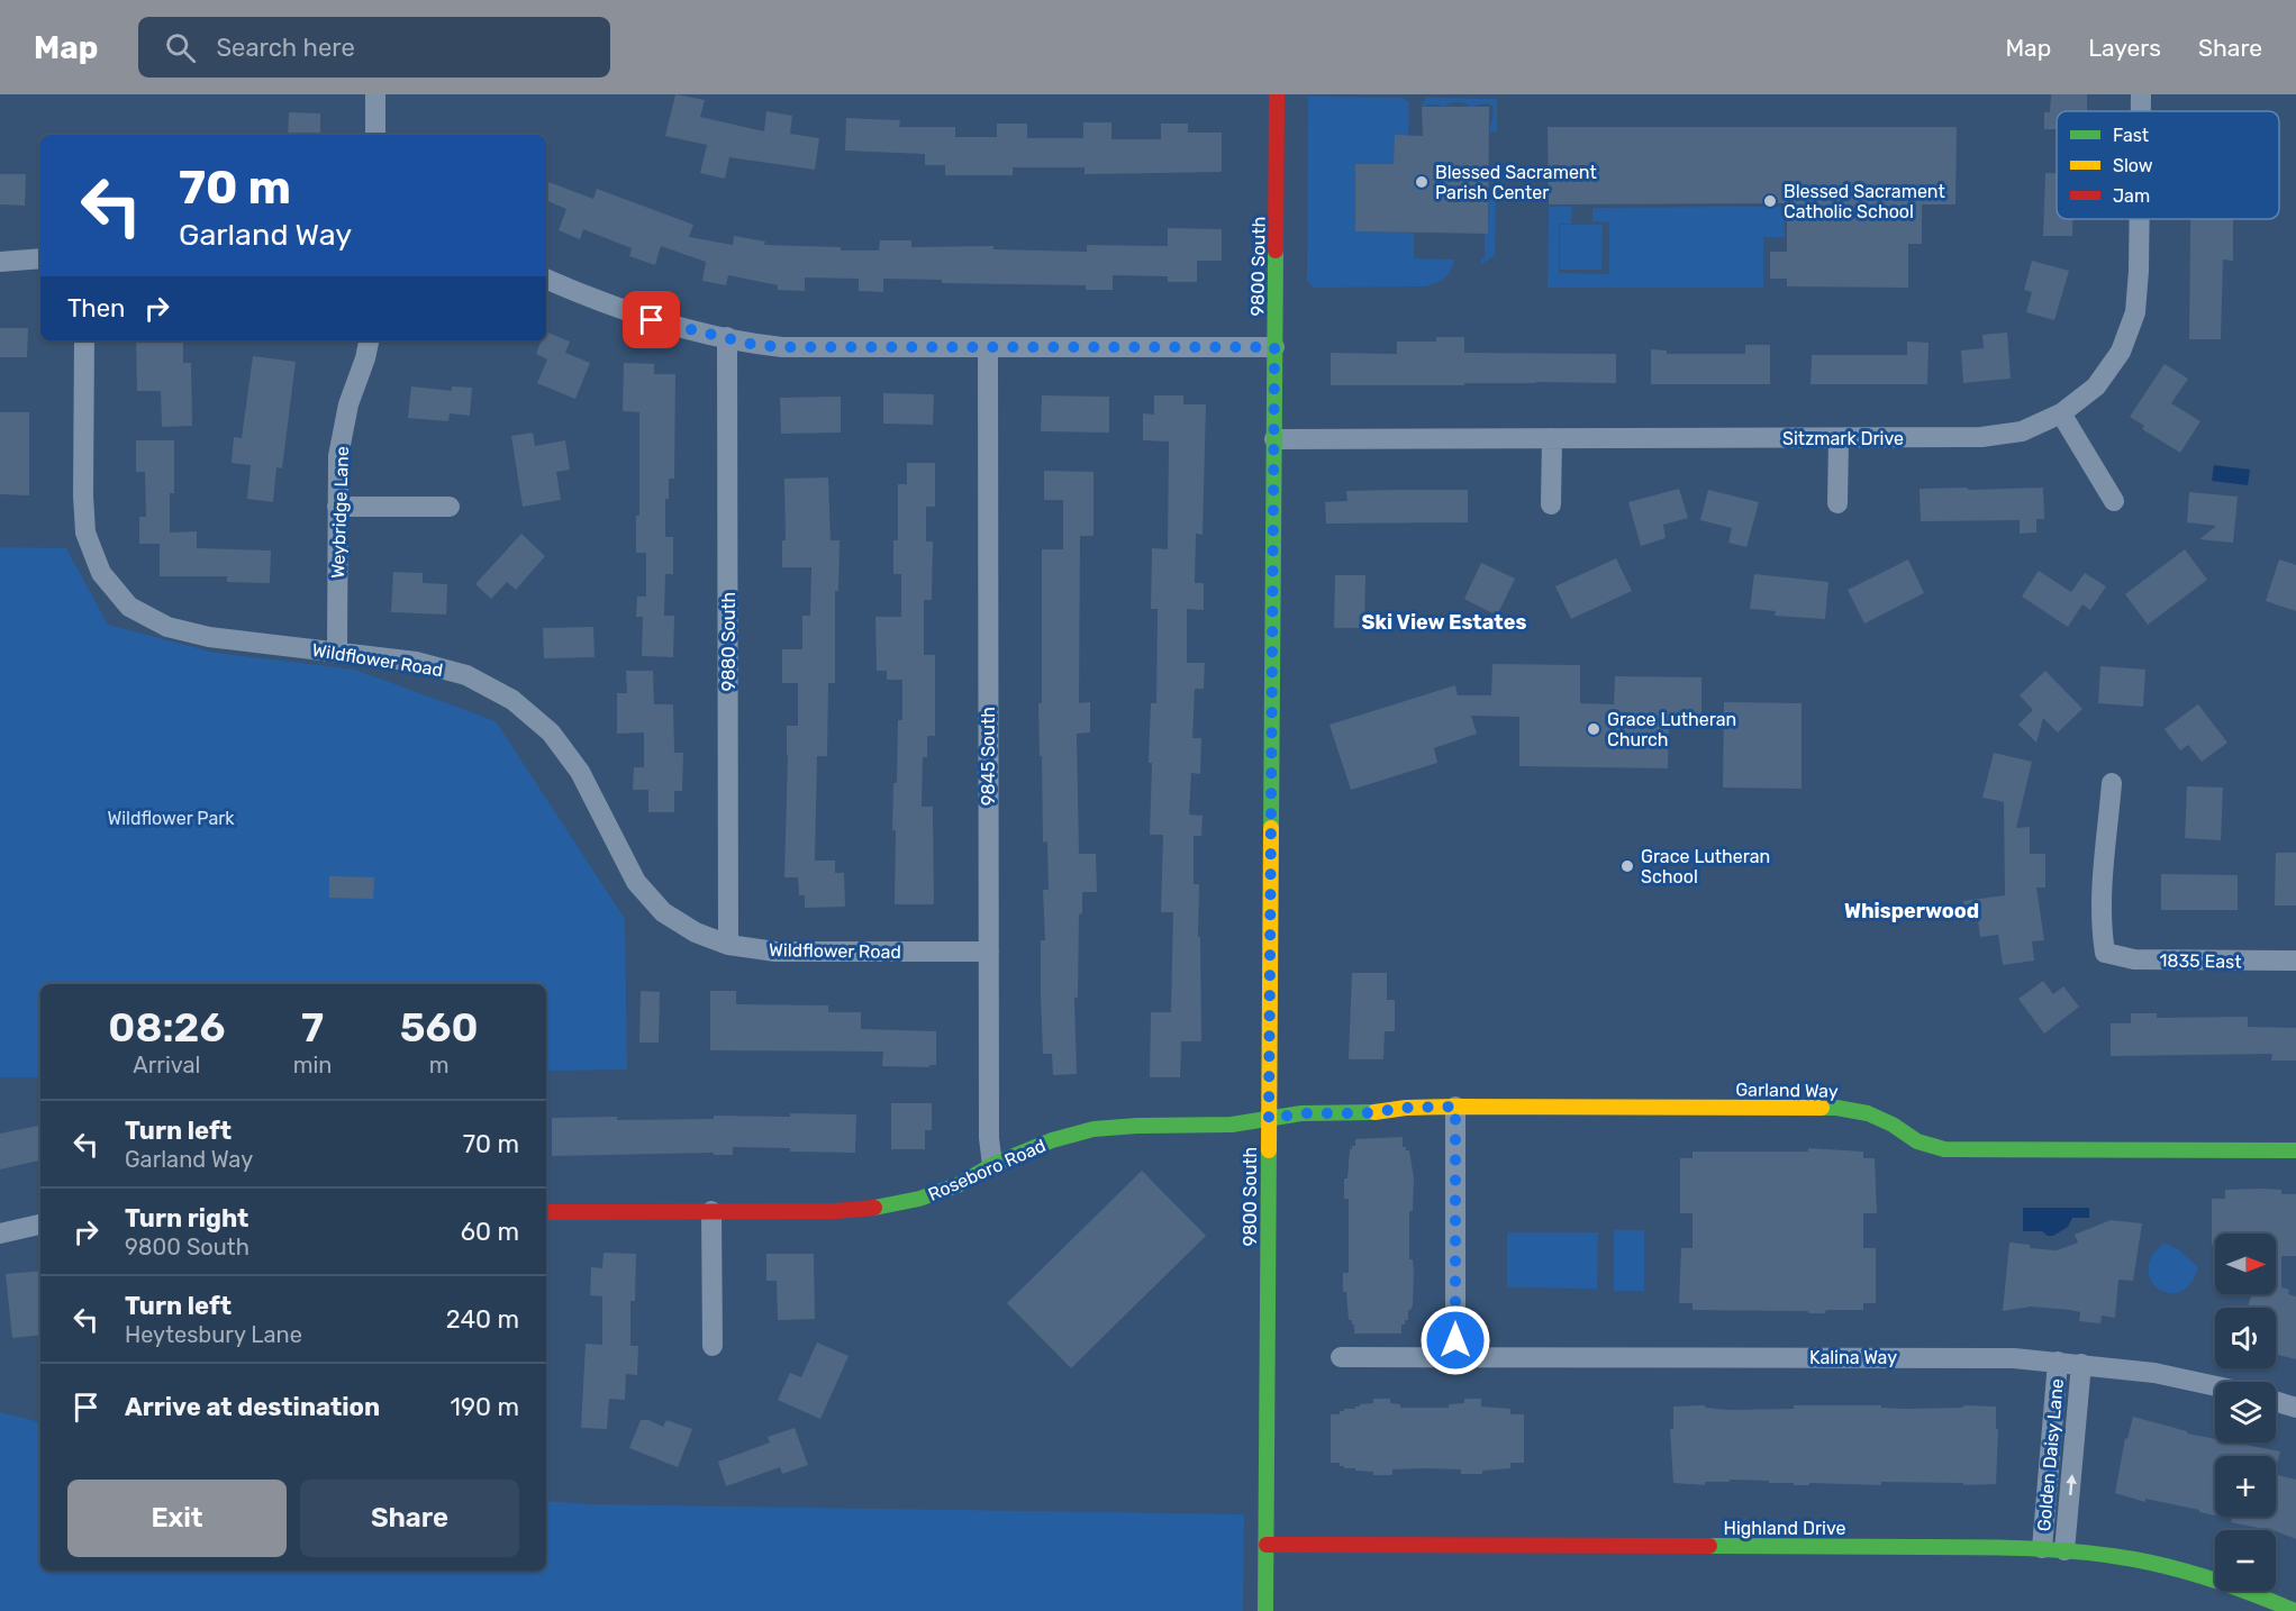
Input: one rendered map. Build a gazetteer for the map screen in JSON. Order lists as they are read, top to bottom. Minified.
{"streets":{"street":["9800 South","Sitzmark Drive","Weybridge Lane","9880 South","Wildflower Road","9845 South","1835 East","Garland Way","Roseboro Road","Kalina Way","Golden Daisy Lane","Highland Drive"]},"crossings":[["9800 South","Sitzmark Drive"],["9800 South","Garland Way"],["9800 South","Roseboro Road"],["9800 South","Highland Drive"],["Weybridge Lane","Wildflower Road"],["9880 South","Wildflower Road"],["Wildflower Road","9845 South"],["9845 South","Roseboro Road"],["Garland Way","Roseboro Road"],["Kalina Way","Golden Daisy Lane"],["Golden Daisy Lane","Highland Drive"]],"districts":["Ski View Estates","Whisperwood"],"parks":["Wildflower Park"],"places":["Blessed Sacrament Parish Center","Blessed Sacrament Catholic School","Grace Lutheran Church","Grace Lutheran School"],"legend":["Fast","Slow","Jam"],"north":"right","page":{"header":"Map","search":"Search here","nav":["Map","Layers","Share"],"turn":["70 m","Garland Way"],"then":"Then","eta":["08:26","Arrival","7","min","560","m"],"list":[{"name":"Turn left","note":"Garland Way","value":"70 m"},{"name":"Turn right","note":"9800 South","value":"60 m"},{"name":"Turn left","note":"Heytesbury Lane","value":"240 m"},{"name":"Arrive at destination","value":"190 m"}],"map_buttons":["+","−"],"buttons":["Exit","Share"]}}
